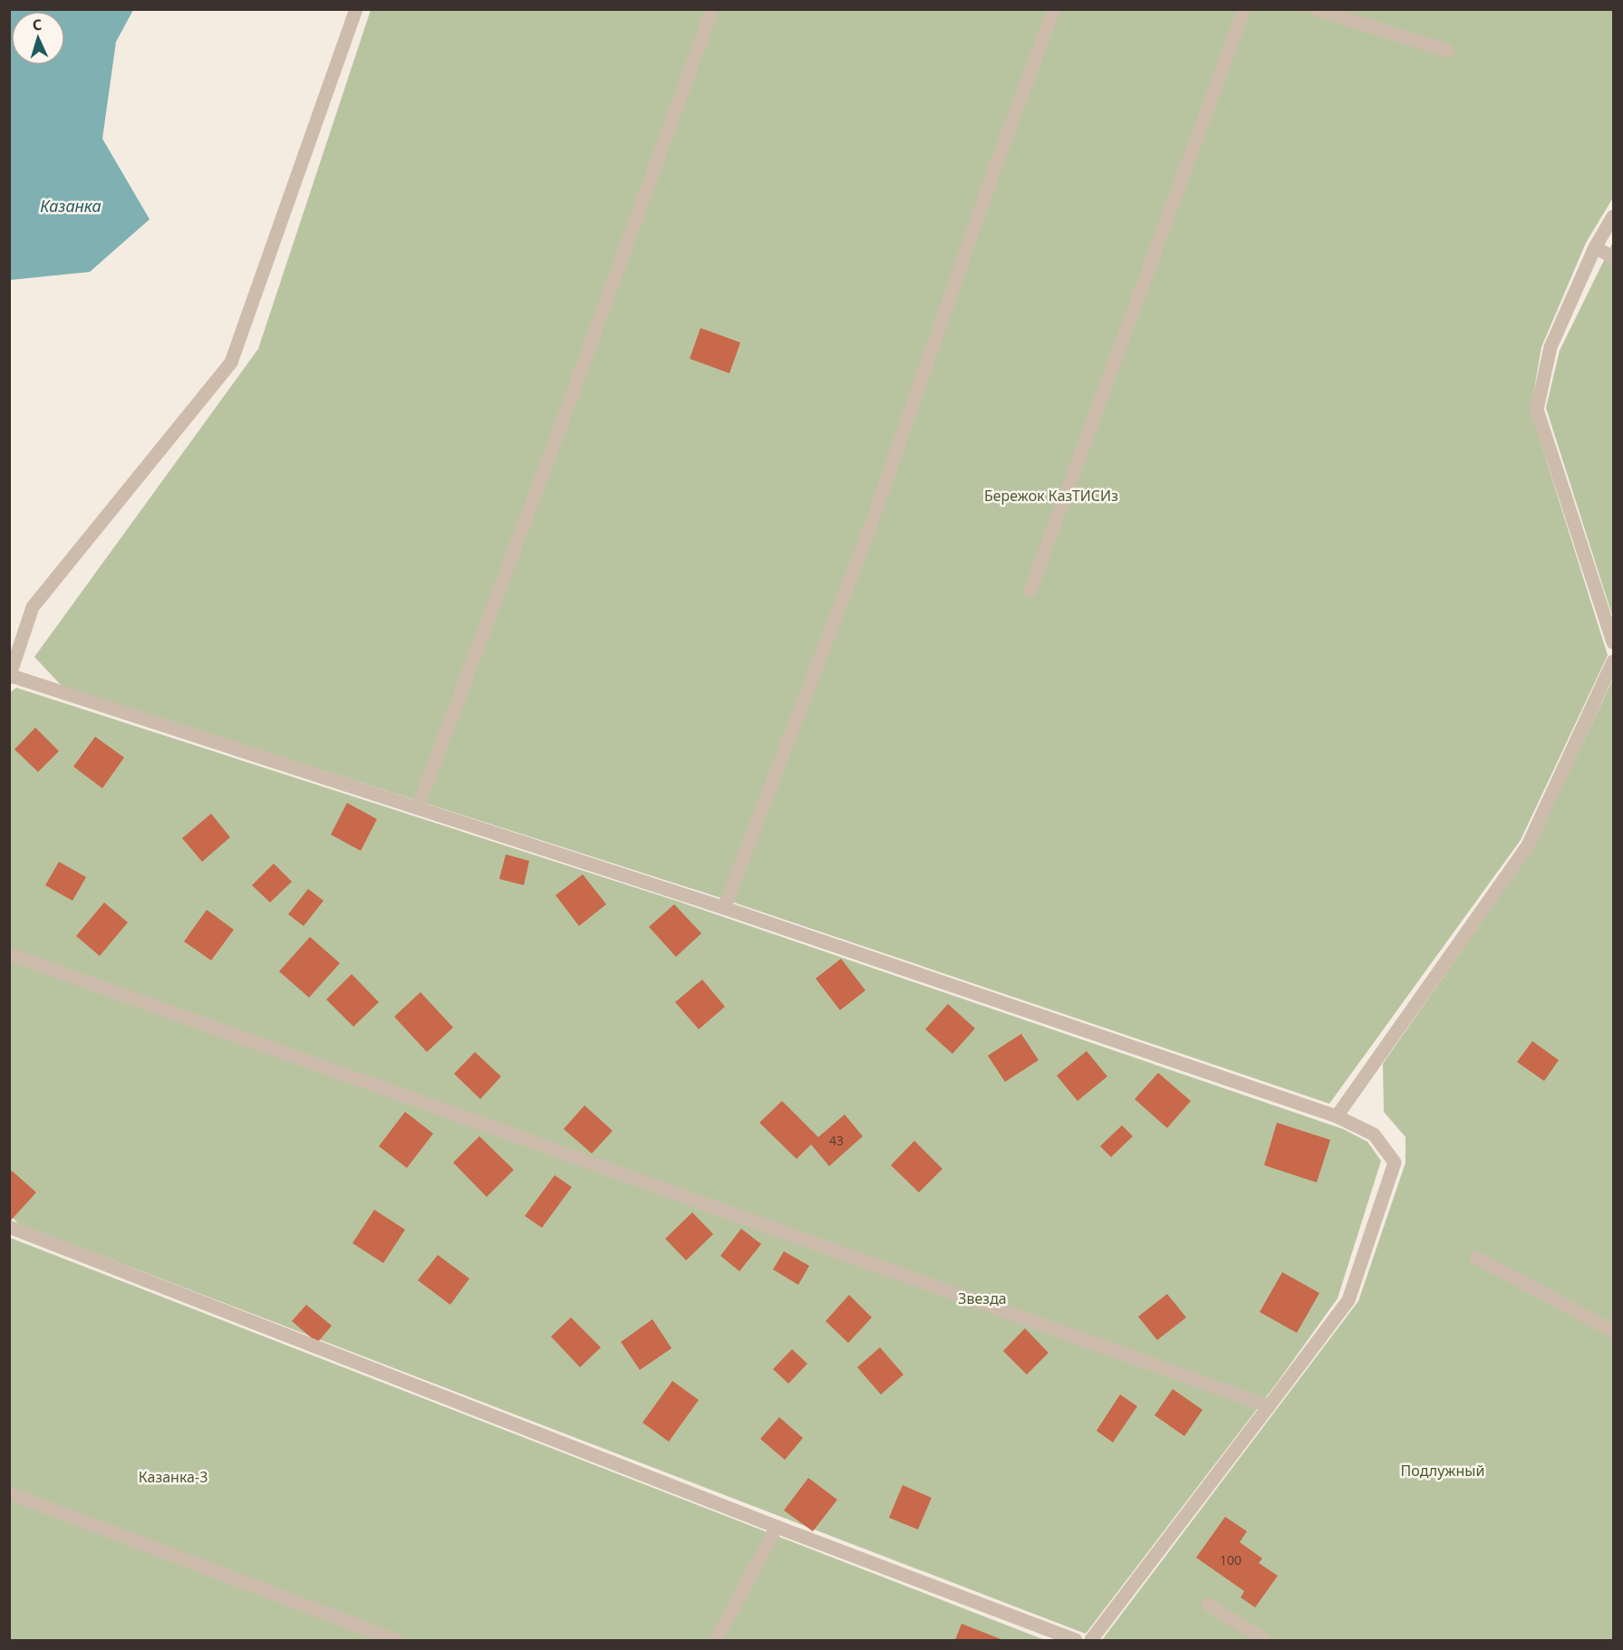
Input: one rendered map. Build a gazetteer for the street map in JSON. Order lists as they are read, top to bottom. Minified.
{"water":["Казанка"],"parks":["Бережок КазТИСИз","Звезда","Подлужный","Казанка-3"],"house_numbers":["43","100"],"north":"top"}
